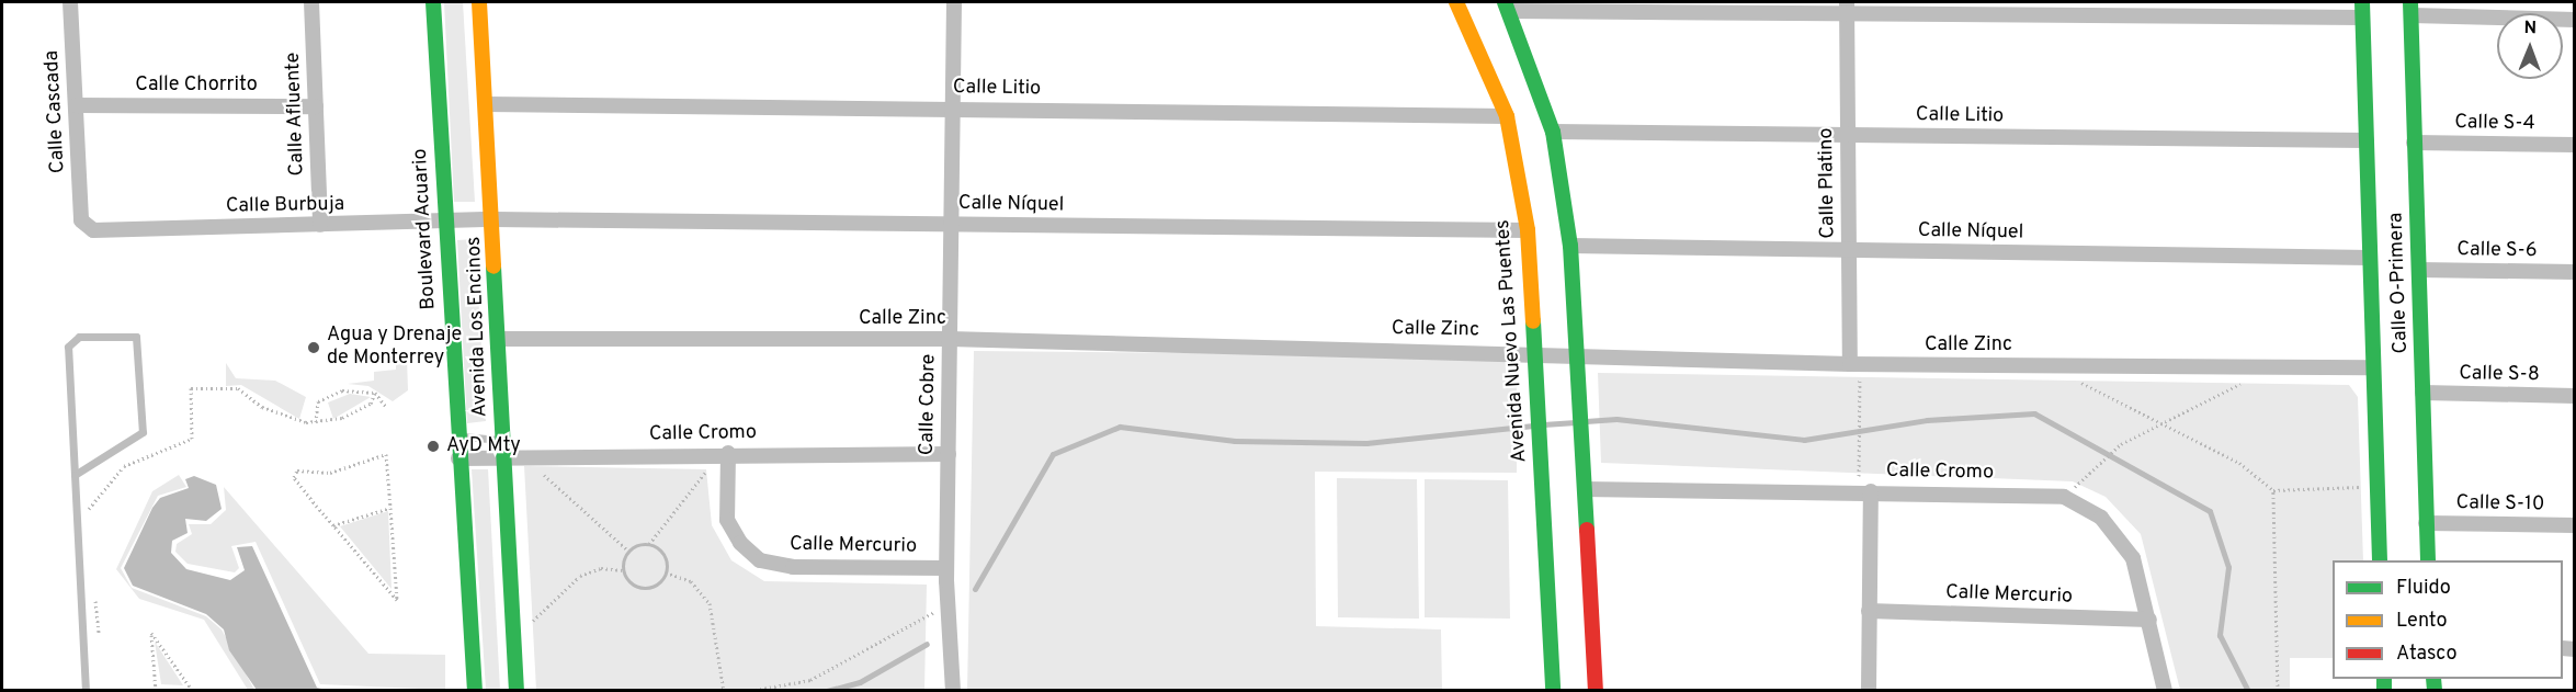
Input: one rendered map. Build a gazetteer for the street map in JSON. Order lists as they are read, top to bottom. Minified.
{"streets":{"street":["Calle Chorrito","Calle Litio","Calle Cascada","Calle Afluente","Calle S-4","Calle Platino","Calle Níquel","Calle Burbuja","Boulevard Acuario","Calle S-6","Calle O-Primera","Calle Zinc","Avenida Los Encinos","Avenida Nuevo Las Puentes","Calle S-8","Calle Cobre","Calle Cromo","Calle S-10","Calle Mercurio"]},"crossings":[["Calle Chorrito","Calle Cascada"],["Calle Chorrito","Calle Afluente"],["Calle Litio","Calle Platino"],["Calle Litio","Calle O-Primera"],["Calle Litio","Avenida Los Encinos"],["Calle Litio","Avenida Nuevo Las Puentes"],["Calle Litio","Calle Cobre"],["Calle Cascada","Calle Burbuja"],["Calle Afluente","Calle Burbuja"],["Calle S-4","Calle O-Primera"],["Calle Platino","Calle Níquel"],["Calle Platino","Calle Zinc"],["Calle Níquel","Calle Burbuja"],["Calle Níquel","Calle O-Primera"],["Calle Níquel","Avenida Los Encinos"],["Calle Níquel","Avenida Nuevo Las Puentes"],["Calle Níquel","Calle Cobre"],["Calle Burbuja","Boulevard Acuario"],["Calle Burbuja","Avenida Los Encinos"],["Boulevard Acuario","Calle Cromo"],["Calle S-6","Calle O-Primera"],["Calle O-Primera","Calle Zinc"],["Calle O-Primera","Calle S-8"],["Calle O-Primera","Calle S-10"],["Calle Zinc","Avenida Los Encinos"],["Calle Zinc","Avenida Nuevo Las Puentes"],["Calle Zinc","Calle Cobre"],["Avenida Los Encinos","Calle Cromo"],["Calle Cobre","Calle Cromo"],["Calle Cobre","Calle Mercurio"],["Calle Cromo","Calle Mercurio"]],"places":["Agua y Drenaje de Monterrey","AyD Mty"],"legend":["Fluido","Lento","Atasco"],"north":"top"}
